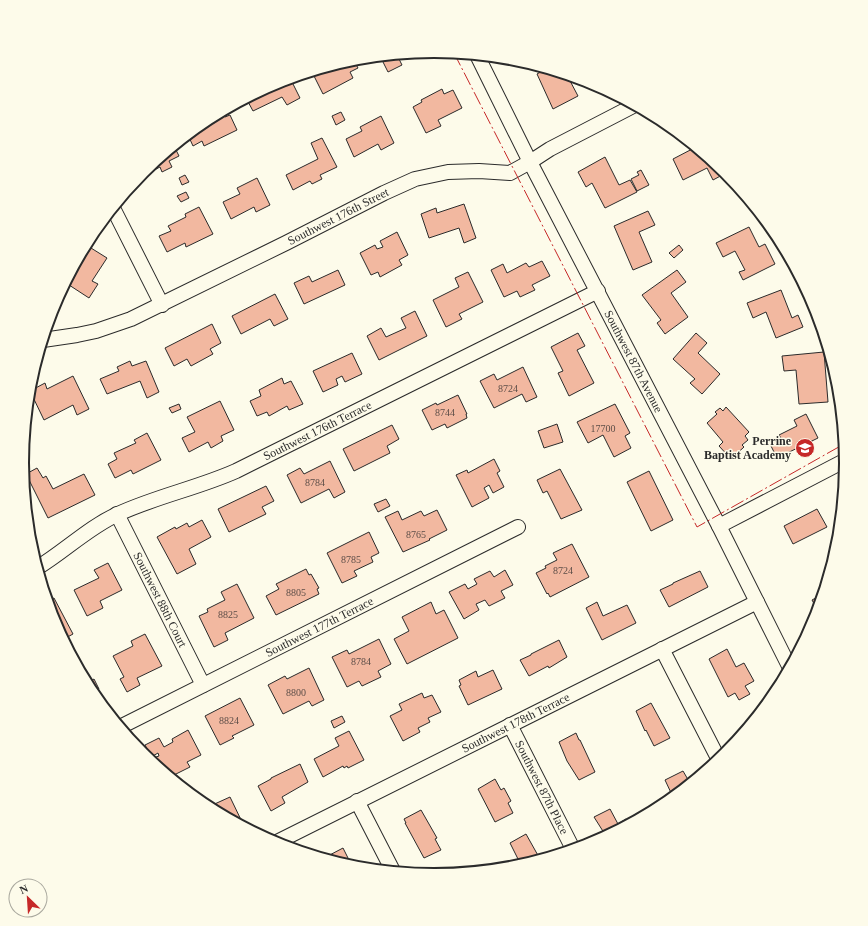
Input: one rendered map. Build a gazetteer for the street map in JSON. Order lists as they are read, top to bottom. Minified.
{"streets":{"street":["Southwest 176th Street","Southwest 87th Avenue","Southwest 176th Terrace","Southwest 88th Court","Southwest 177th Terrace","Southwest 178th Terrace","Southwest 87th Place"]},"crossings":[["Southwest 176th Street","Southwest 87th Avenue"],["Southwest 87th Avenue","Southwest 176th Terrace"],["Southwest 87th Avenue","Southwest 178th Terrace"],["Southwest 176th Terrace","Southwest 88th Court"],["Southwest 88th Court","Southwest 177th Terrace"],["Southwest 178th Terrace","Southwest 87th Place"]],"places":{"school or university":["Perrine Baptist Academy"]},"house_numbers":["8724","8744","17700","8784","8765","8785","8724","8805","8825","8784","8800","8824"],"north":"top left"}
